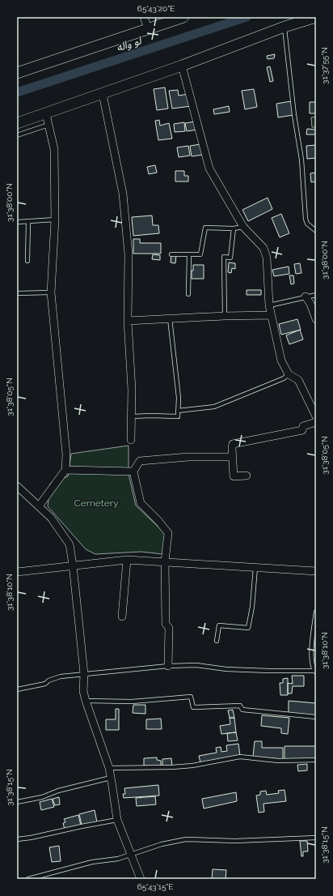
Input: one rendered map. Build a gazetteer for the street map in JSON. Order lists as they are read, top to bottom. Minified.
{"water":["لو واله"],"parks":["Cemetery"],"coordinates":["65°43'20\"E","31°37'55\"N","31°38'00\"N","31°38'05\"N","31°38'10\"N","31°38'15\"N","65°43'15\"E"]}
